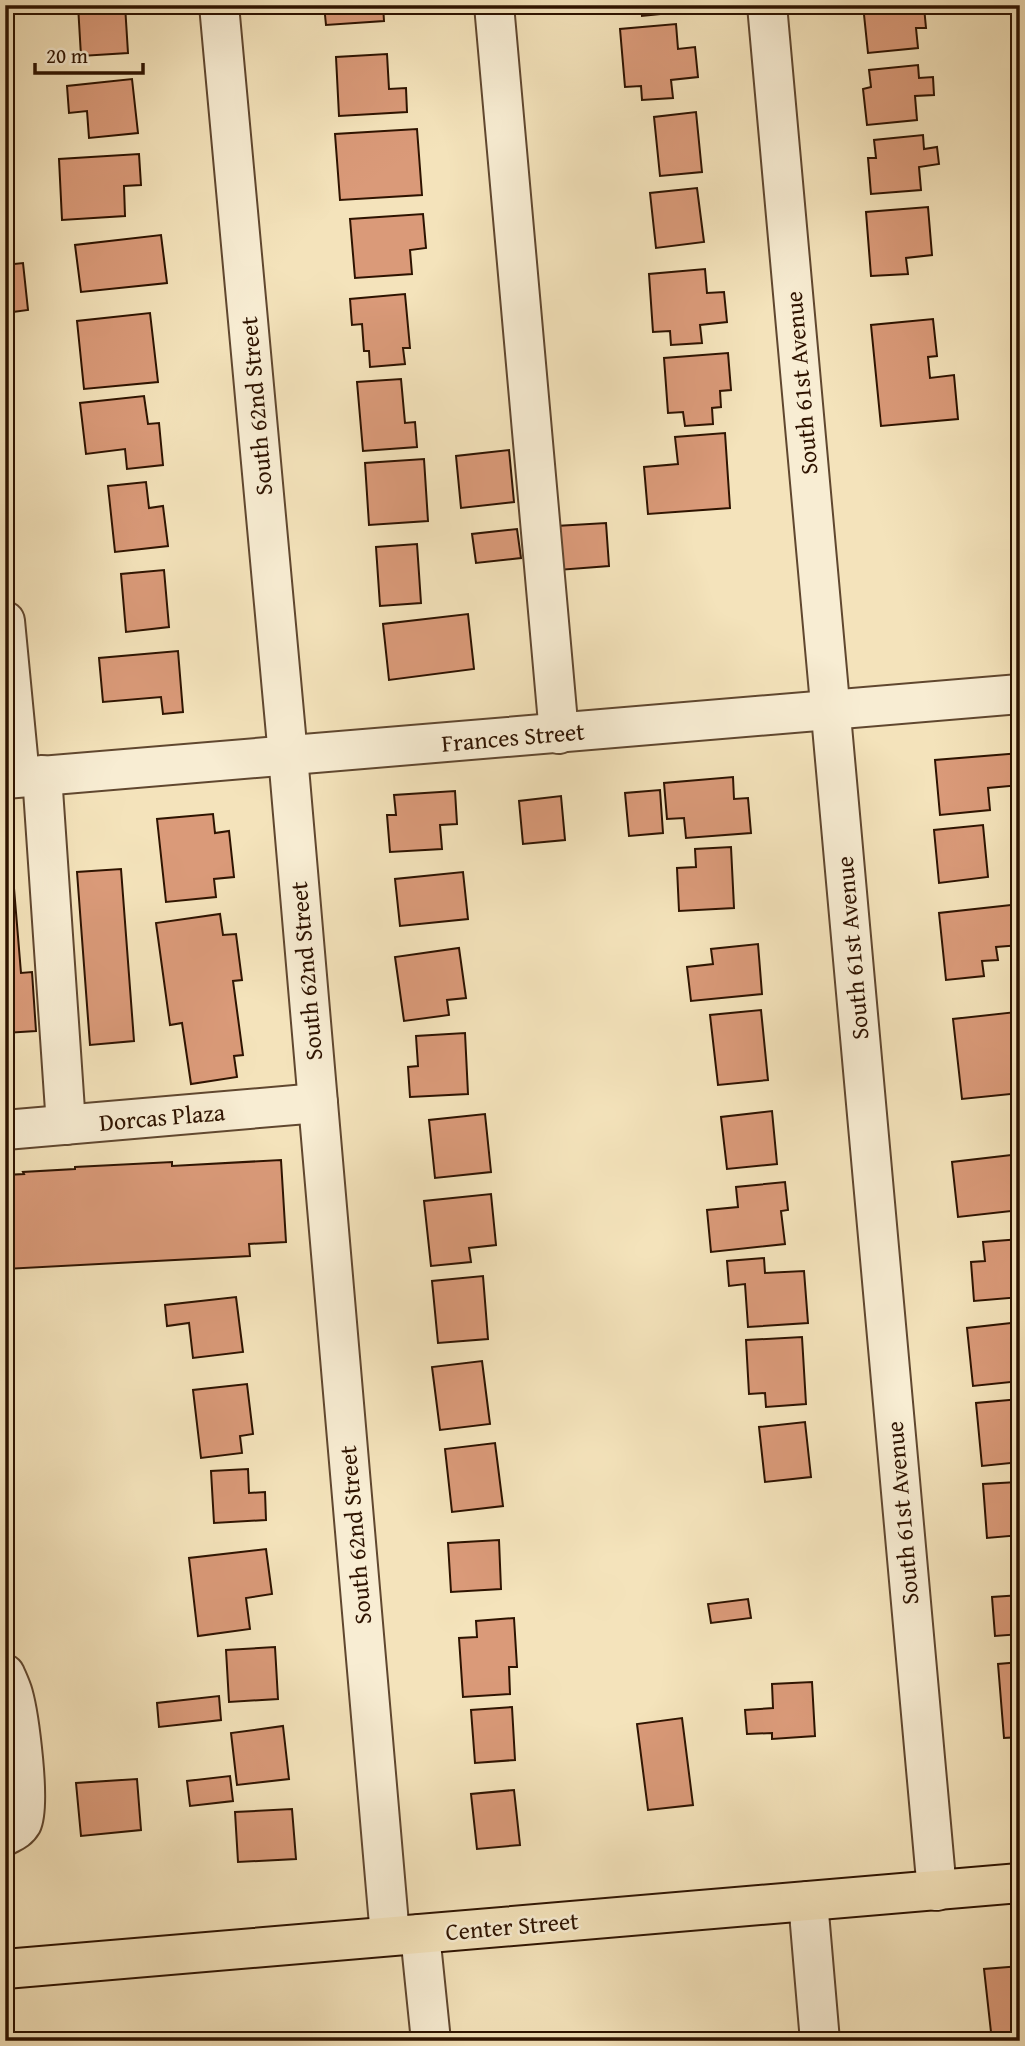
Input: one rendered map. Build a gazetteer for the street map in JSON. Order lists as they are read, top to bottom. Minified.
{"streets":{"main road":["Center Street"],"street":["South 61st Avenue","South 62nd Street","Frances Street","Dorcas Plaza"]},"crossings":[["South 61st Avenue","Frances Street"],["South 61st Avenue","Center Street"],["South 62nd Street","Frances Street"],["South 62nd Street","Dorcas Plaza"],["South 62nd Street","Center Street"]],"scale_bar":"20 m"}
